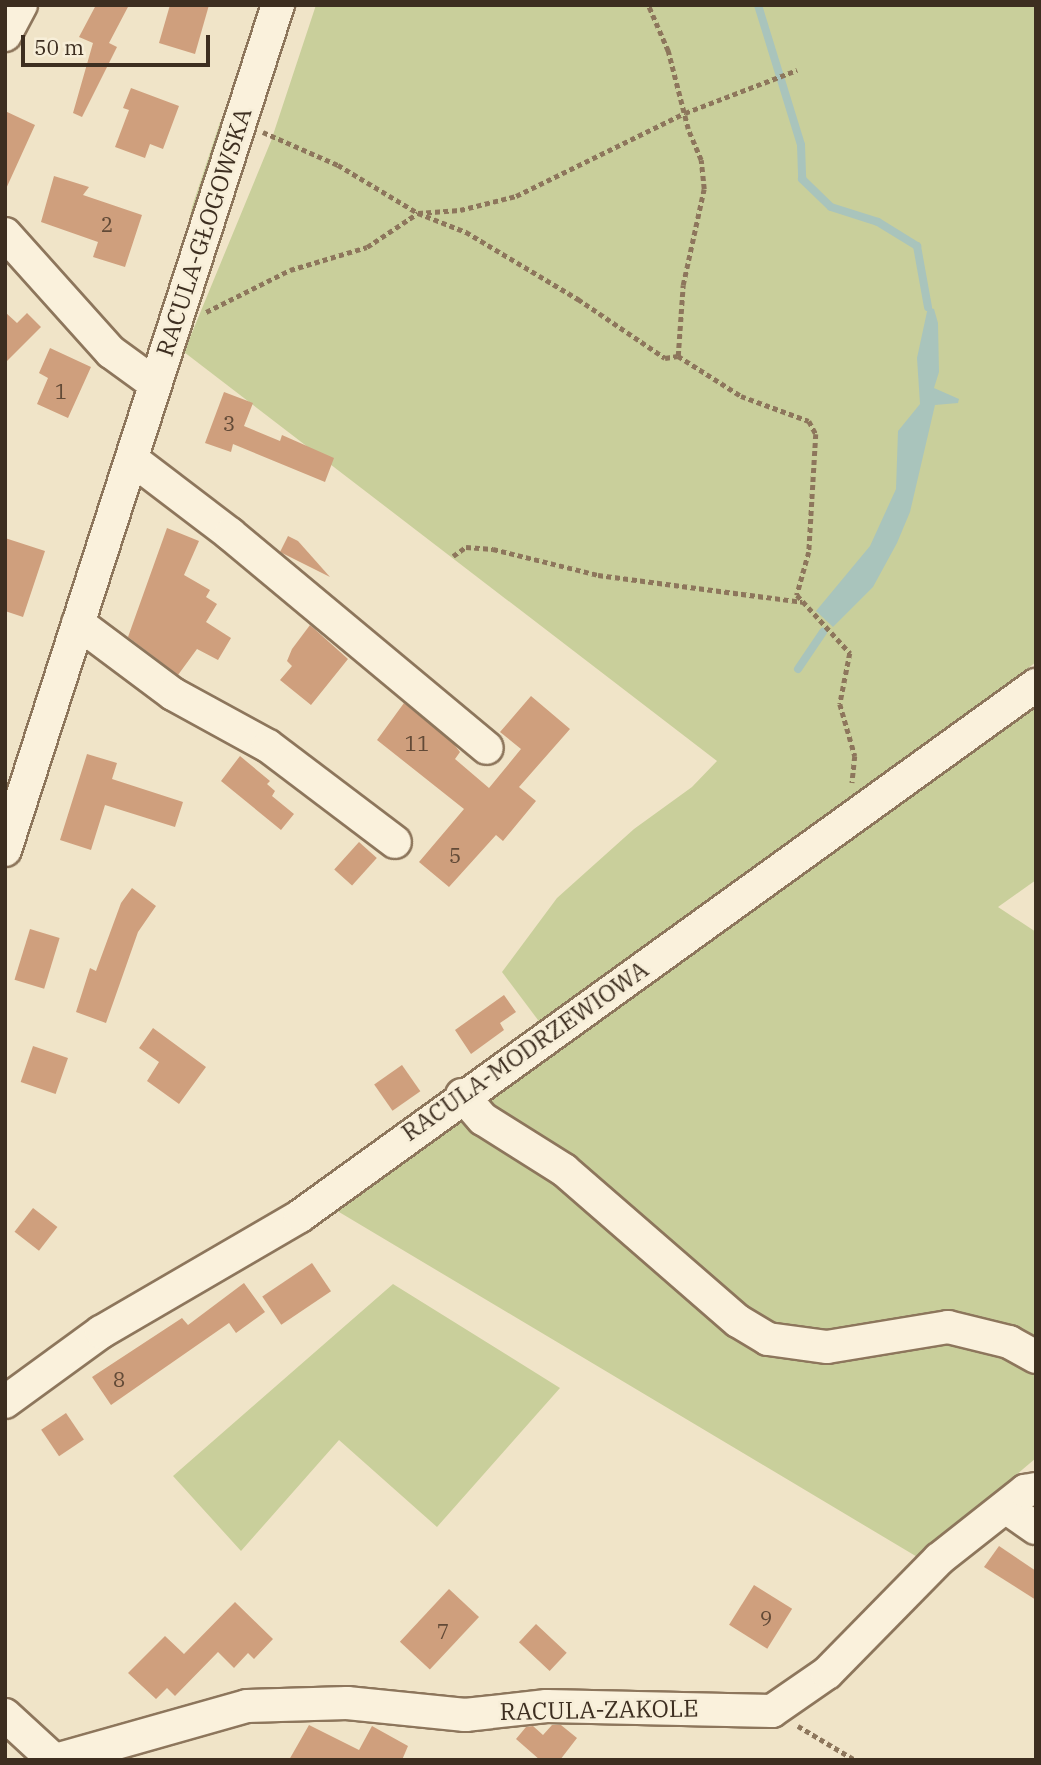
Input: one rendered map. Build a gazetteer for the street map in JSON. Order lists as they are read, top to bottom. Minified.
{"streets":{"street":["RACULA-GŁOGOWSKA","RACULA-MODRZEWIOWA","RACULA-ZAKOLE"]},"house_numbers":["2","1","3","11","5","8","9","7"],"scale_bar":"50 m"}
